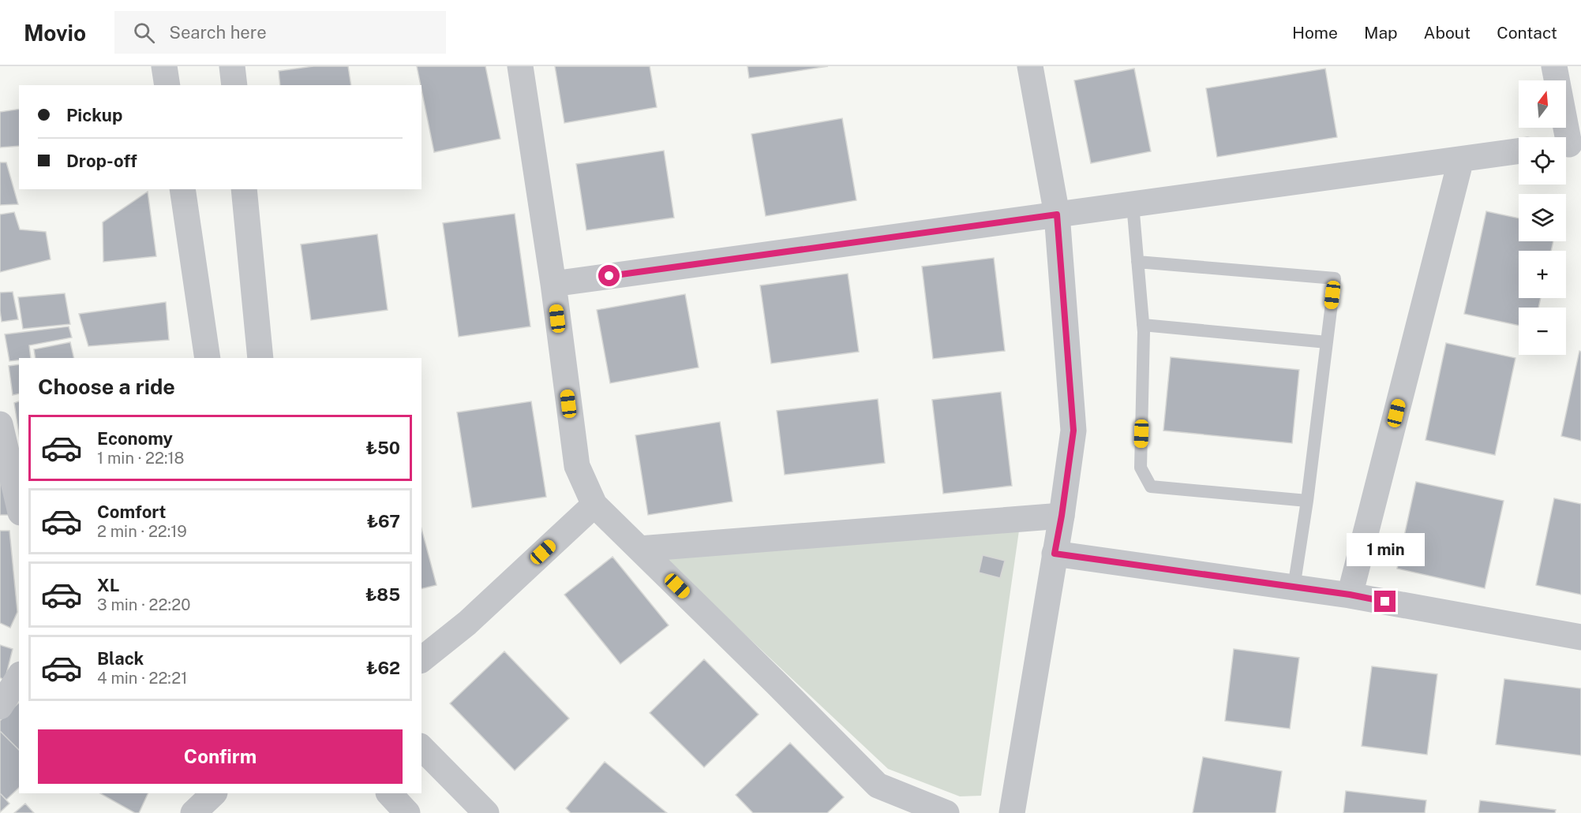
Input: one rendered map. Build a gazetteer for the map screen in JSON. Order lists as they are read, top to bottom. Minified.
{"north":"top","page":{"header":"Movio","search":"Search here","nav":["Home","Map","About","Contact"],"map_buttons":["+","−"],"banner":["Pickup","Drop-off"],"heading":"Choose a ride","list":[{"name":"Economy","note":"1 min · 22:18","value":"₺50"},{"name":"Comfort","note":"2 min · 22:19","value":"₺67"},{"name":"XL","note":"3 min · 22:20","value":"₺85"},{"name":"Black","note":"4 min · 22:21","value":"₺62"}],"bubble":"1 min","buttons":"Confirm"}}
